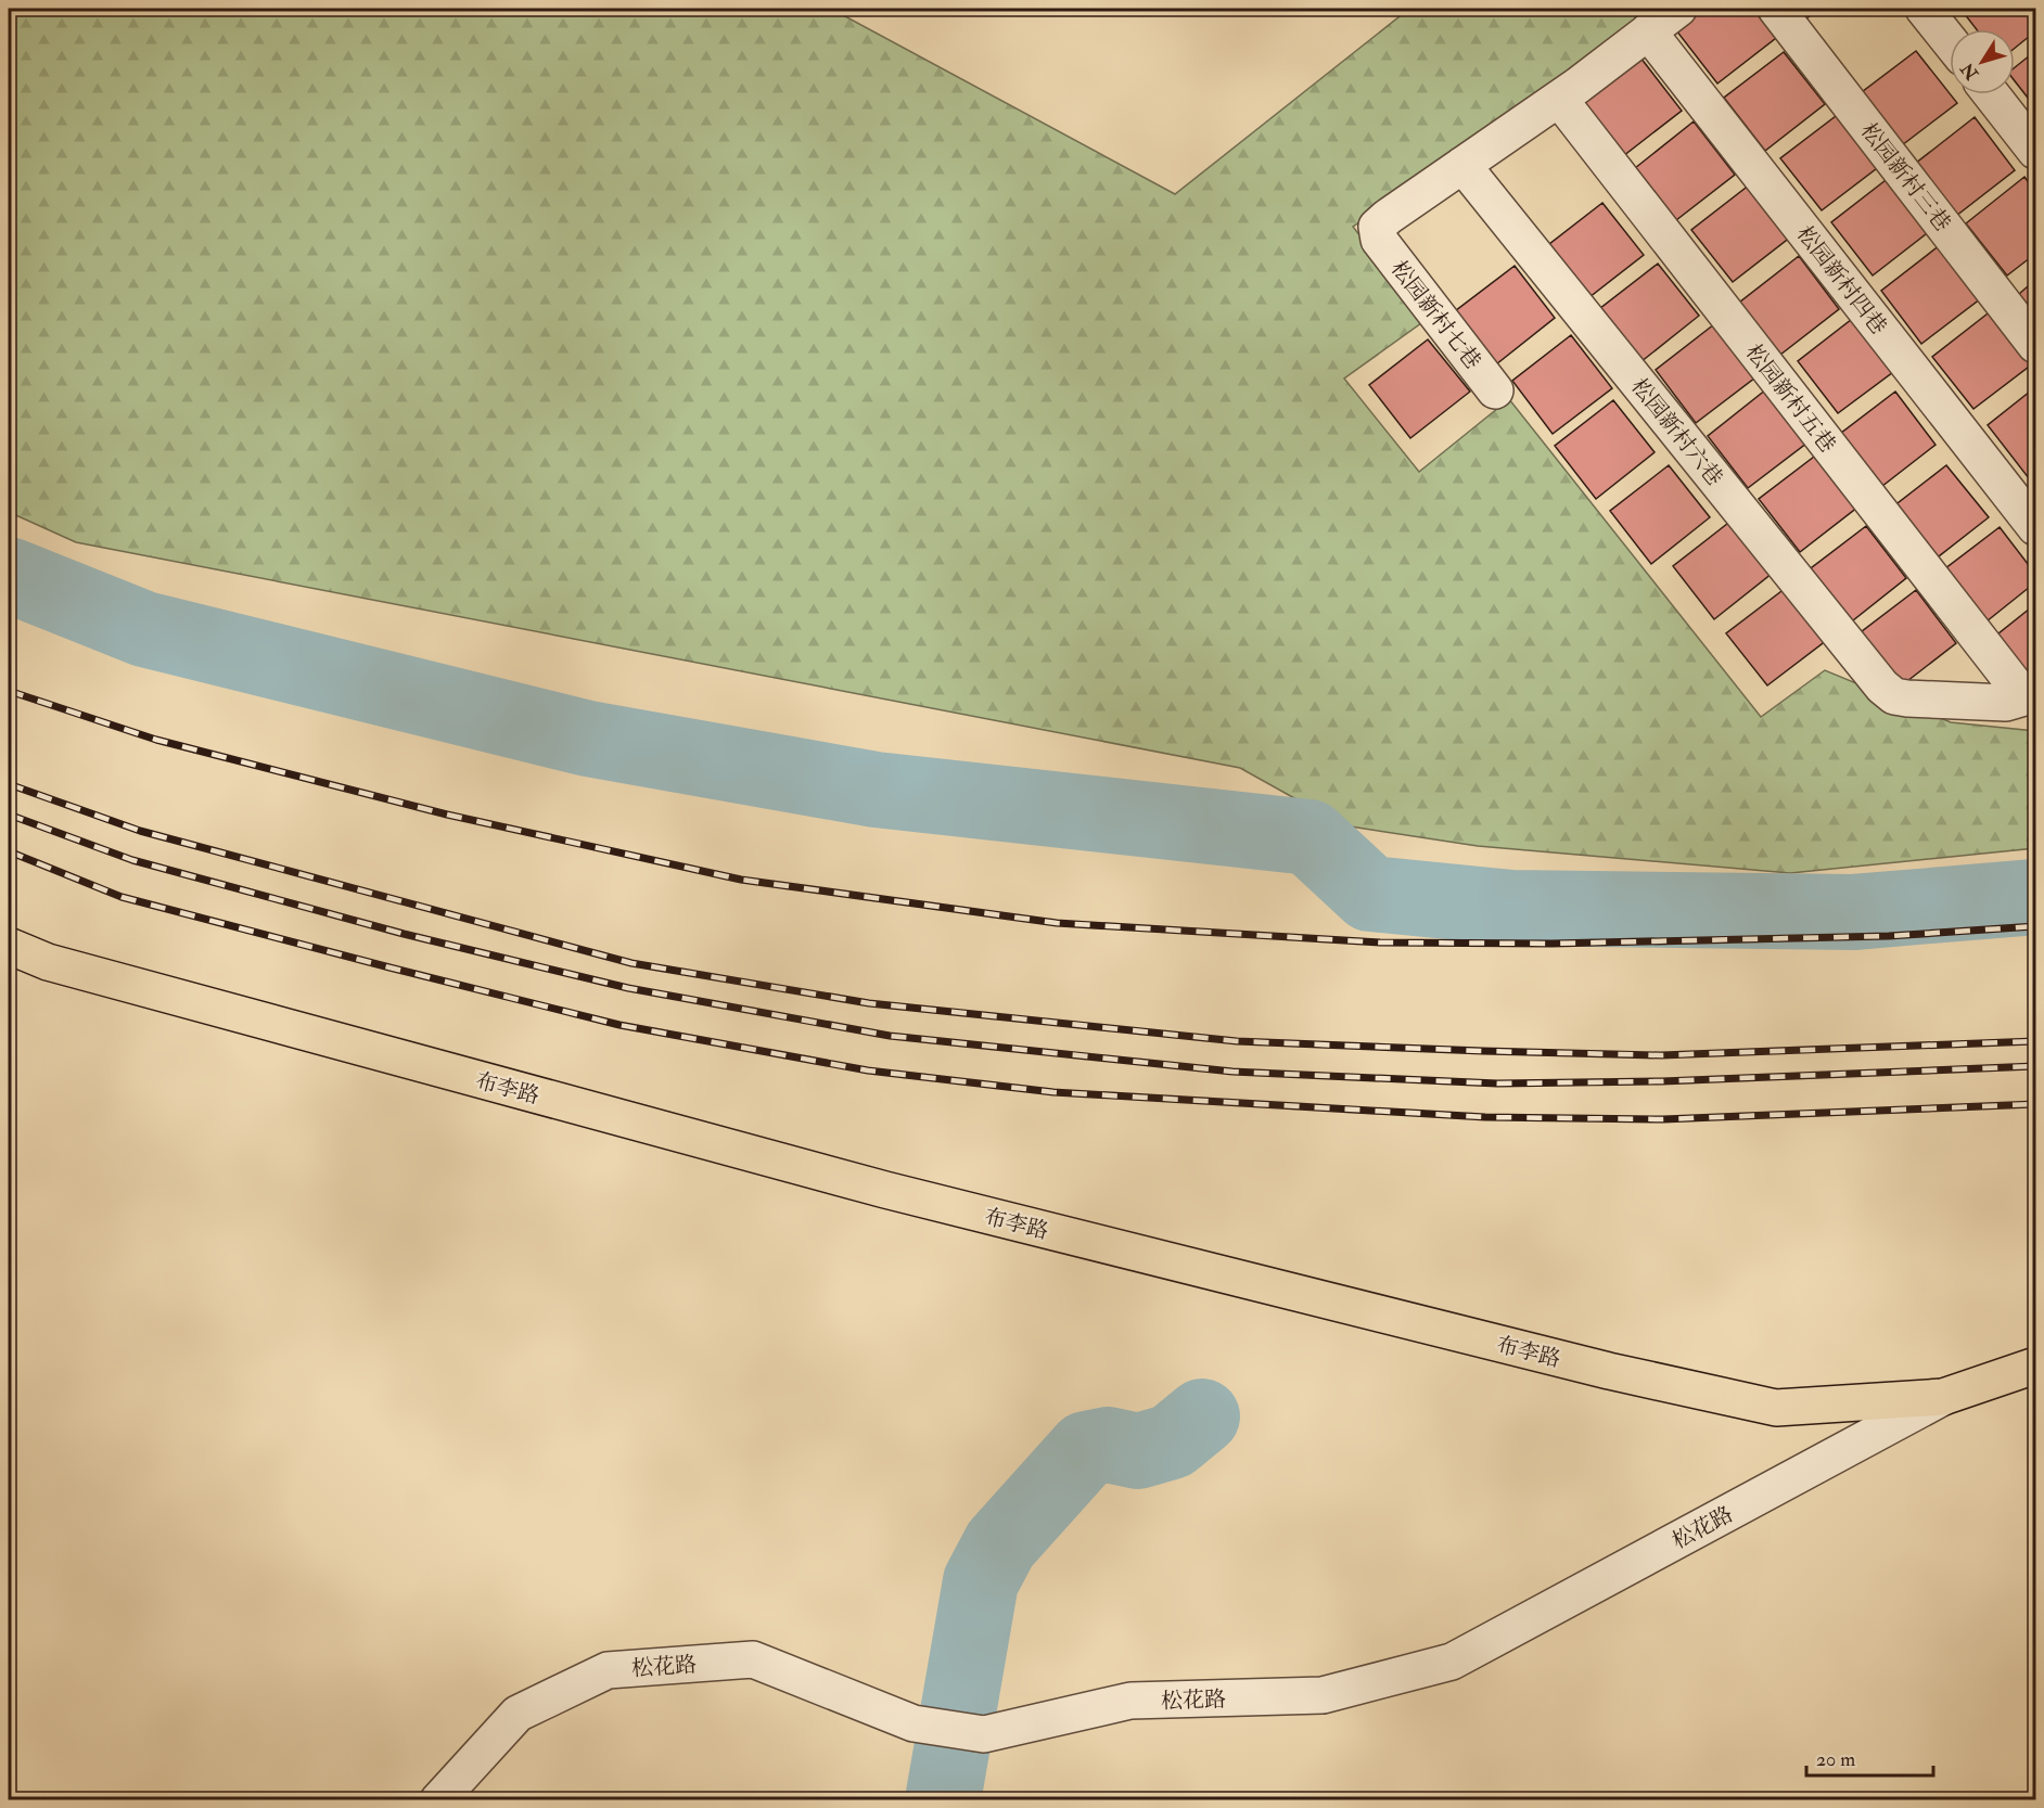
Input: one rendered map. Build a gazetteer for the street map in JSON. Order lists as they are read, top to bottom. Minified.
{"streets":{"main road":["布李路"],"street":["松园新村三巷","松园新村四巷","松园新村七巷","松园新村五巷","松园新村六巷","松花路"]},"crossings":[["松园新村七巷","松园新村六巷"],["松园新村五巷","松园新村六巷"],["布李路","松花路"]],"scale_bar":"20 m","north":"bottom left"}
